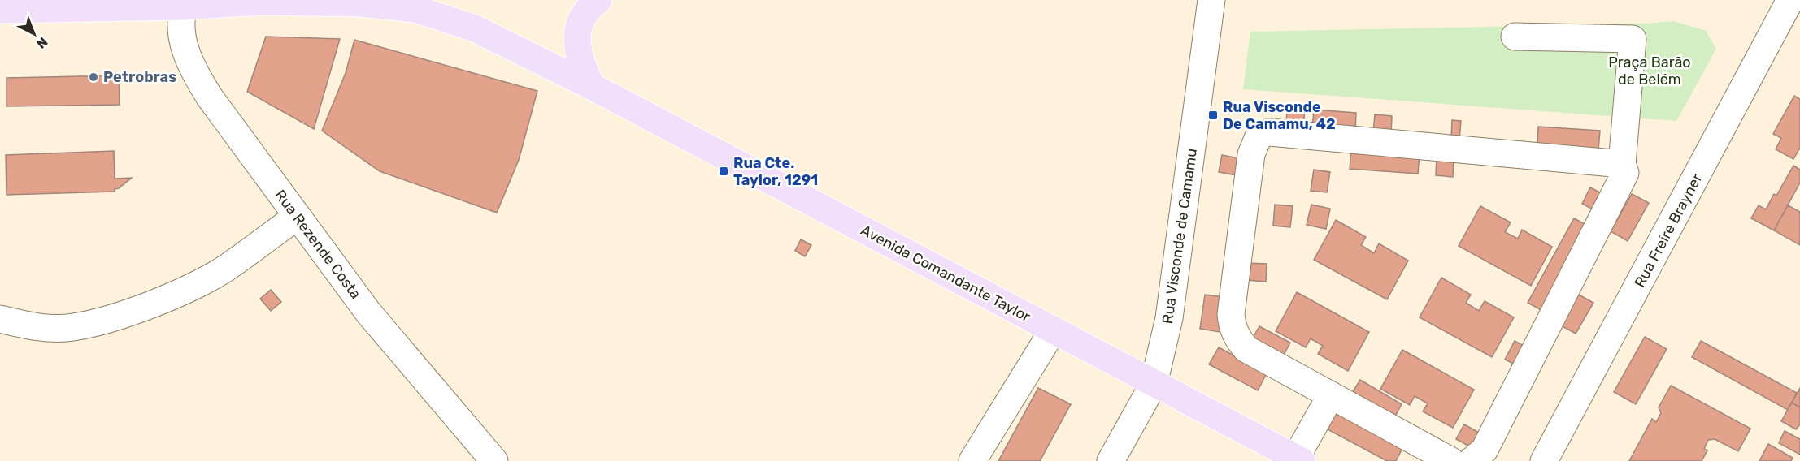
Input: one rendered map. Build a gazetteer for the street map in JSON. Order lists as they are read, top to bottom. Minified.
{"streets":{"main road":["Avenida Comandante Taylor"],"street":["Rua Freire Brayner","Rua Visconde de Camamu","Rua Rezende Costa"]},"crossings":[["Rua Visconde de Camamu","Avenida Comandante Taylor"],["Rua Rezende Costa","Avenida Comandante Taylor"]],"parks":["Praça Barão de Belém"],"places":{"other":["Petrobras"],"transit":["Rua Visconde De Camamu, 42","Rua Cte. Taylor, 1291"]},"north":"bottom right"}
